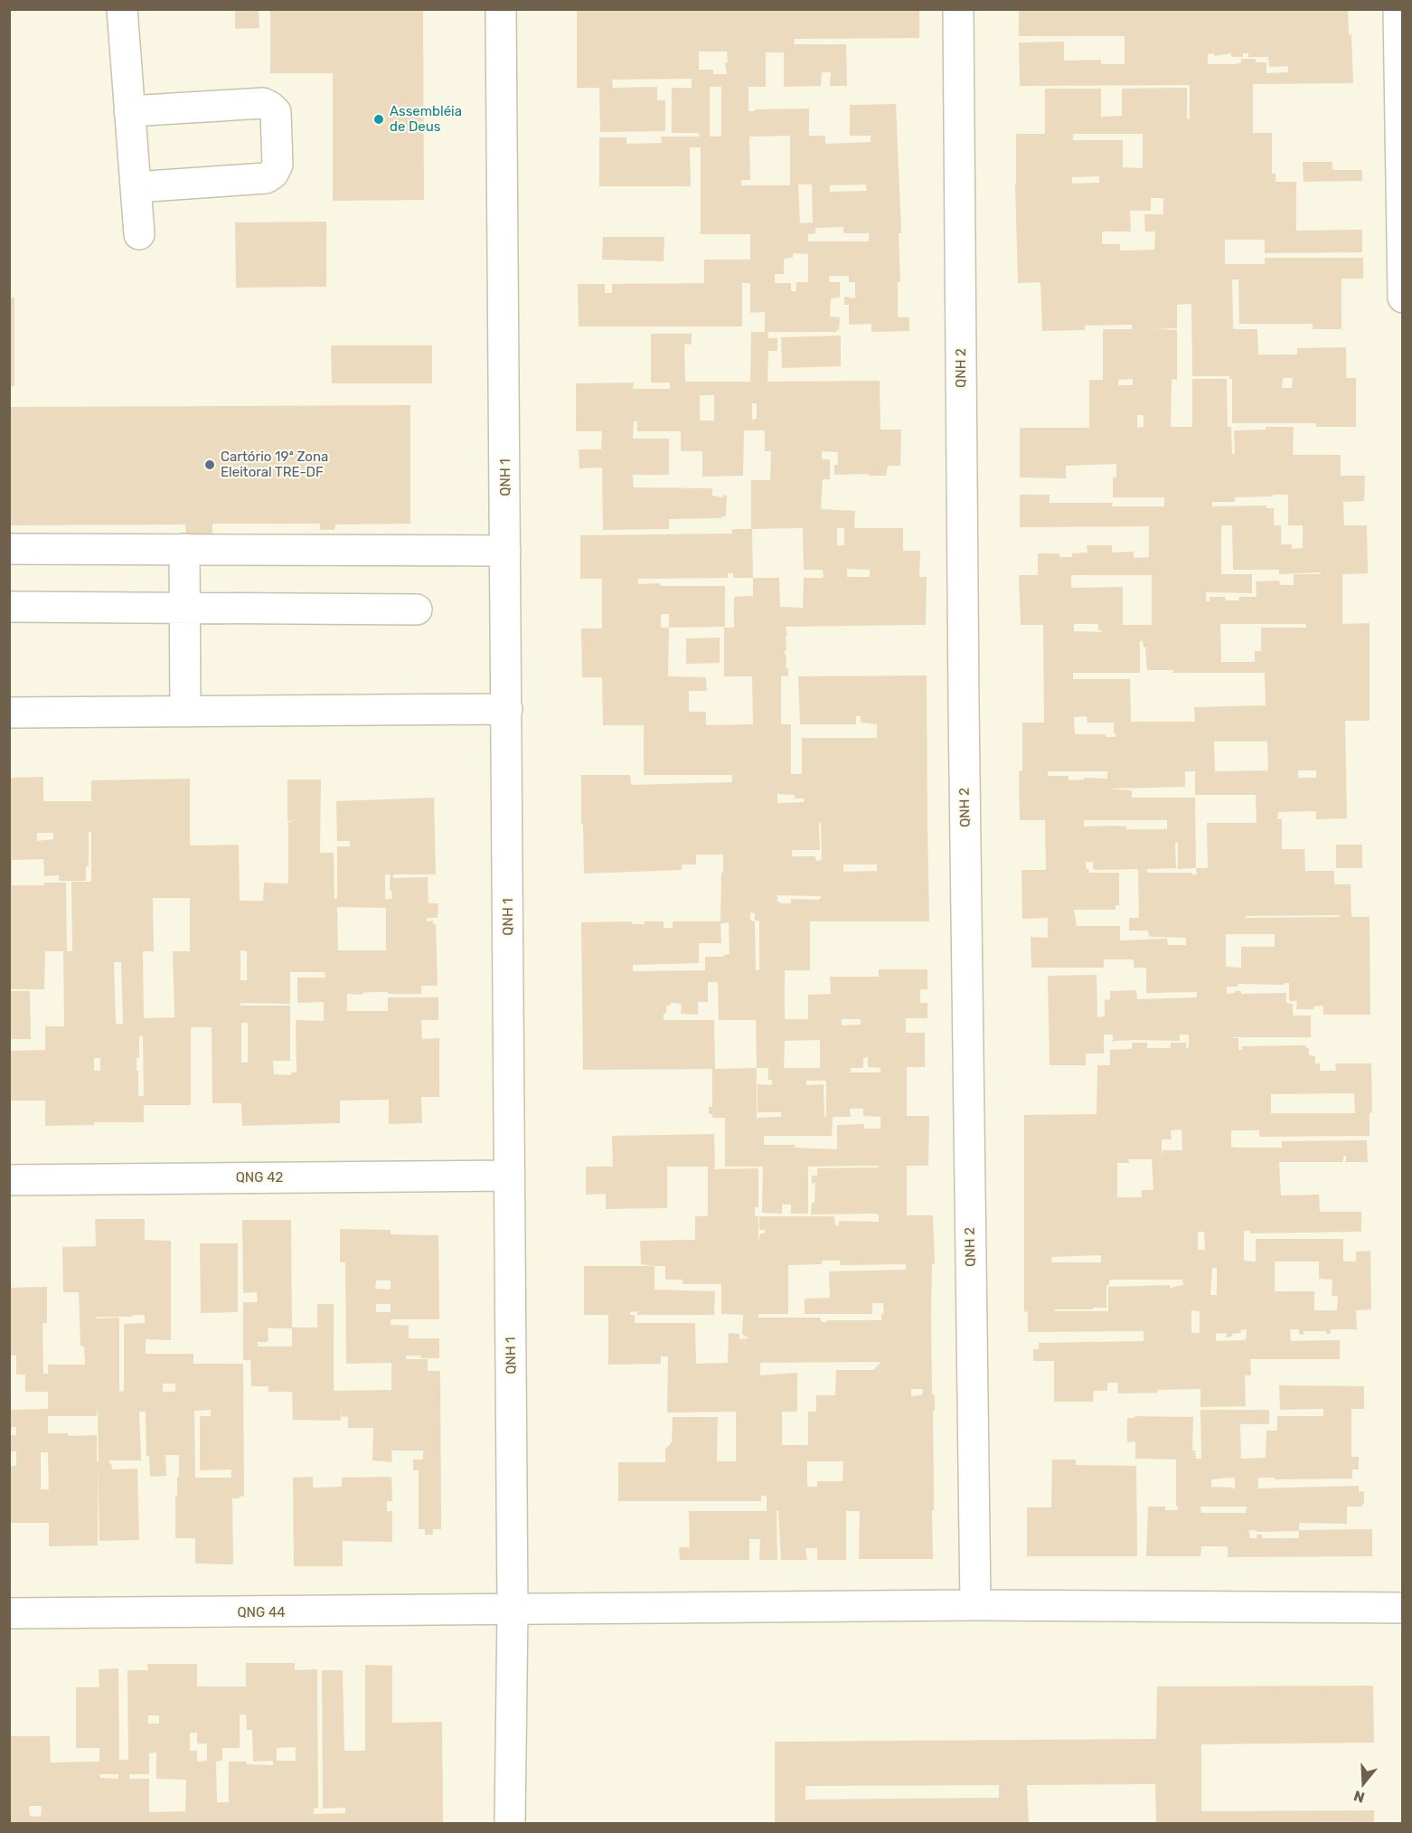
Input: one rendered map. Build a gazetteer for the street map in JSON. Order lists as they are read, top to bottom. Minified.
{"streets":{"street":["QNH 2","QNH 1","QNG 42","QNG 44"]},"crossings":[["QNH 2","QNG 44"],["QNH 1","QNG 42"],["QNH 1","QNG 44"]],"places":["Assembléia de Deus","Cartório 19ª Zona Eleitoral TRE-DF"],"north":"bottom"}
